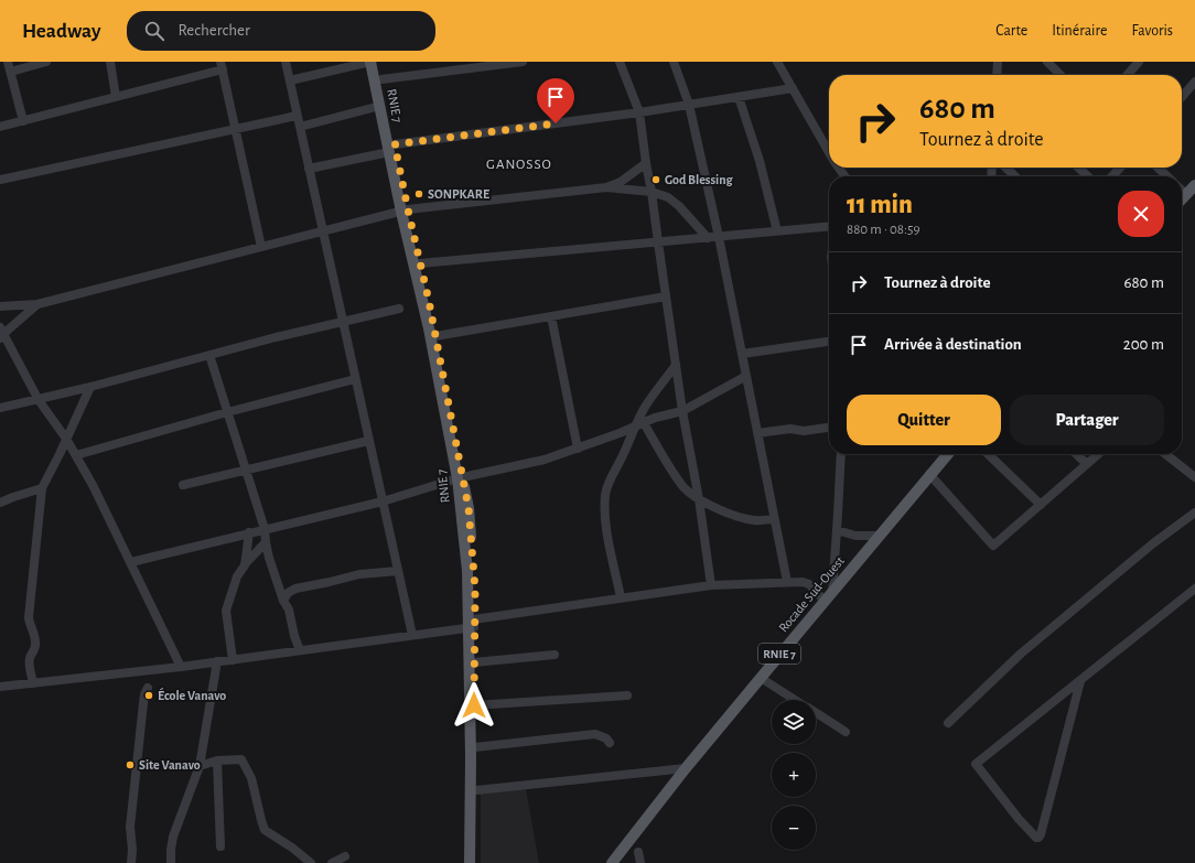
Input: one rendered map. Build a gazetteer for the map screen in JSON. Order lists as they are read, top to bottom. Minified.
{"streets":{"main road":["RNIE 7","Rocade Sud-Ouest"]},"districts":["GANOSSO"],"places":["God Blessing","SONPKARE","École Vanavo","Site Vanavo"],"page":{"header":"Headway","search":"Rechercher","nav":["Carte","Itinéraire","Favoris"],"turn":["680 m","Tournez à droite"],"heading":["11 min","880 m · 08:59"],"list":[{"name":"Tournez à droite","value":"680 m"},{"name":"Arrivée à destination","value":"200 m"}],"buttons":["Quitter","Partager"],"map_buttons":["+","−"]}}
